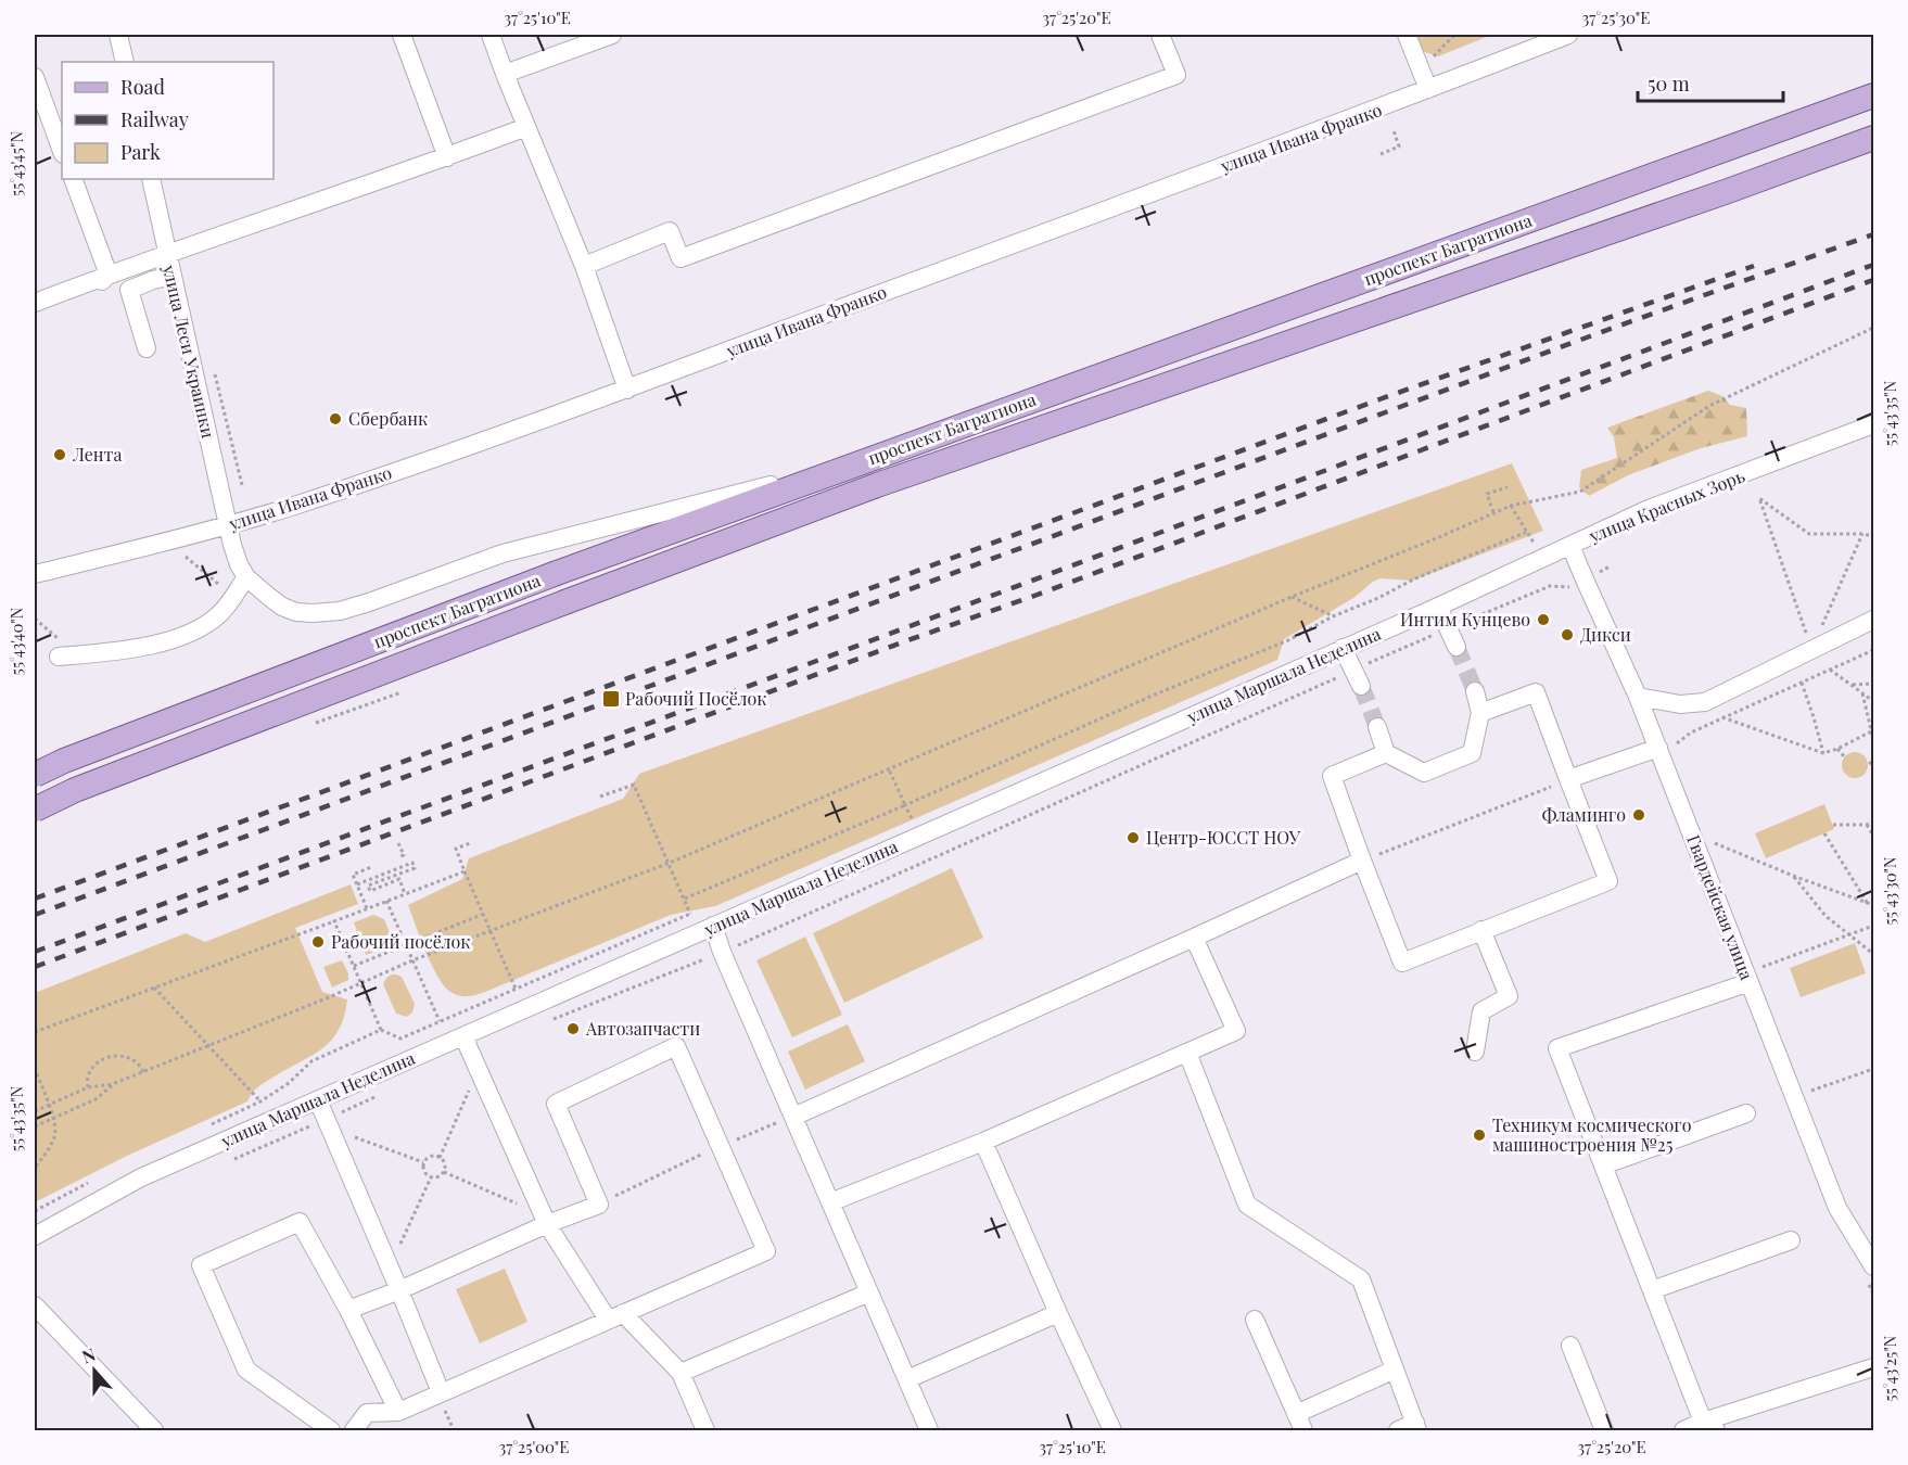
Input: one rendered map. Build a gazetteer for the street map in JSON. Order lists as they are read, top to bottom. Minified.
{"streets":{"main road":["проспект Багратиона"],"street":["улица Ивана Франко","улица Леси Украинки","улица Красных Зорь","улица Маршала Неделина","Гвардейская улица"]},"crossings":[["улица Ивана Франко","улица Леси Украинки"],["улица Красных Зорь","улица Маршала Неделина"],["улица Красных Зорь","Гвардейская улица"],["улица Маршала Неделина","Гвардейская улица"]],"places":{"other":["Сбербанк","Лента","Интим Кунцево","Дикси","Фламинго","Центр-ЮССТ НОУ","Рабочий посёлок","Автозапчасти","Техникум космического машиностроения №25"],"transit":["Рабочий Посёлок"]},"legend":["Road","Railway","Park"],"scale_bar":"50 m","north":"top","coordinates":["37°25'10\"E","37°25'20\"E","37°25'30\"E","55°43'45\"N","55°43'35\"N","55°43'40\"N","55°43'30\"N","55°43'25\"N","37°25'00\"E"]}
